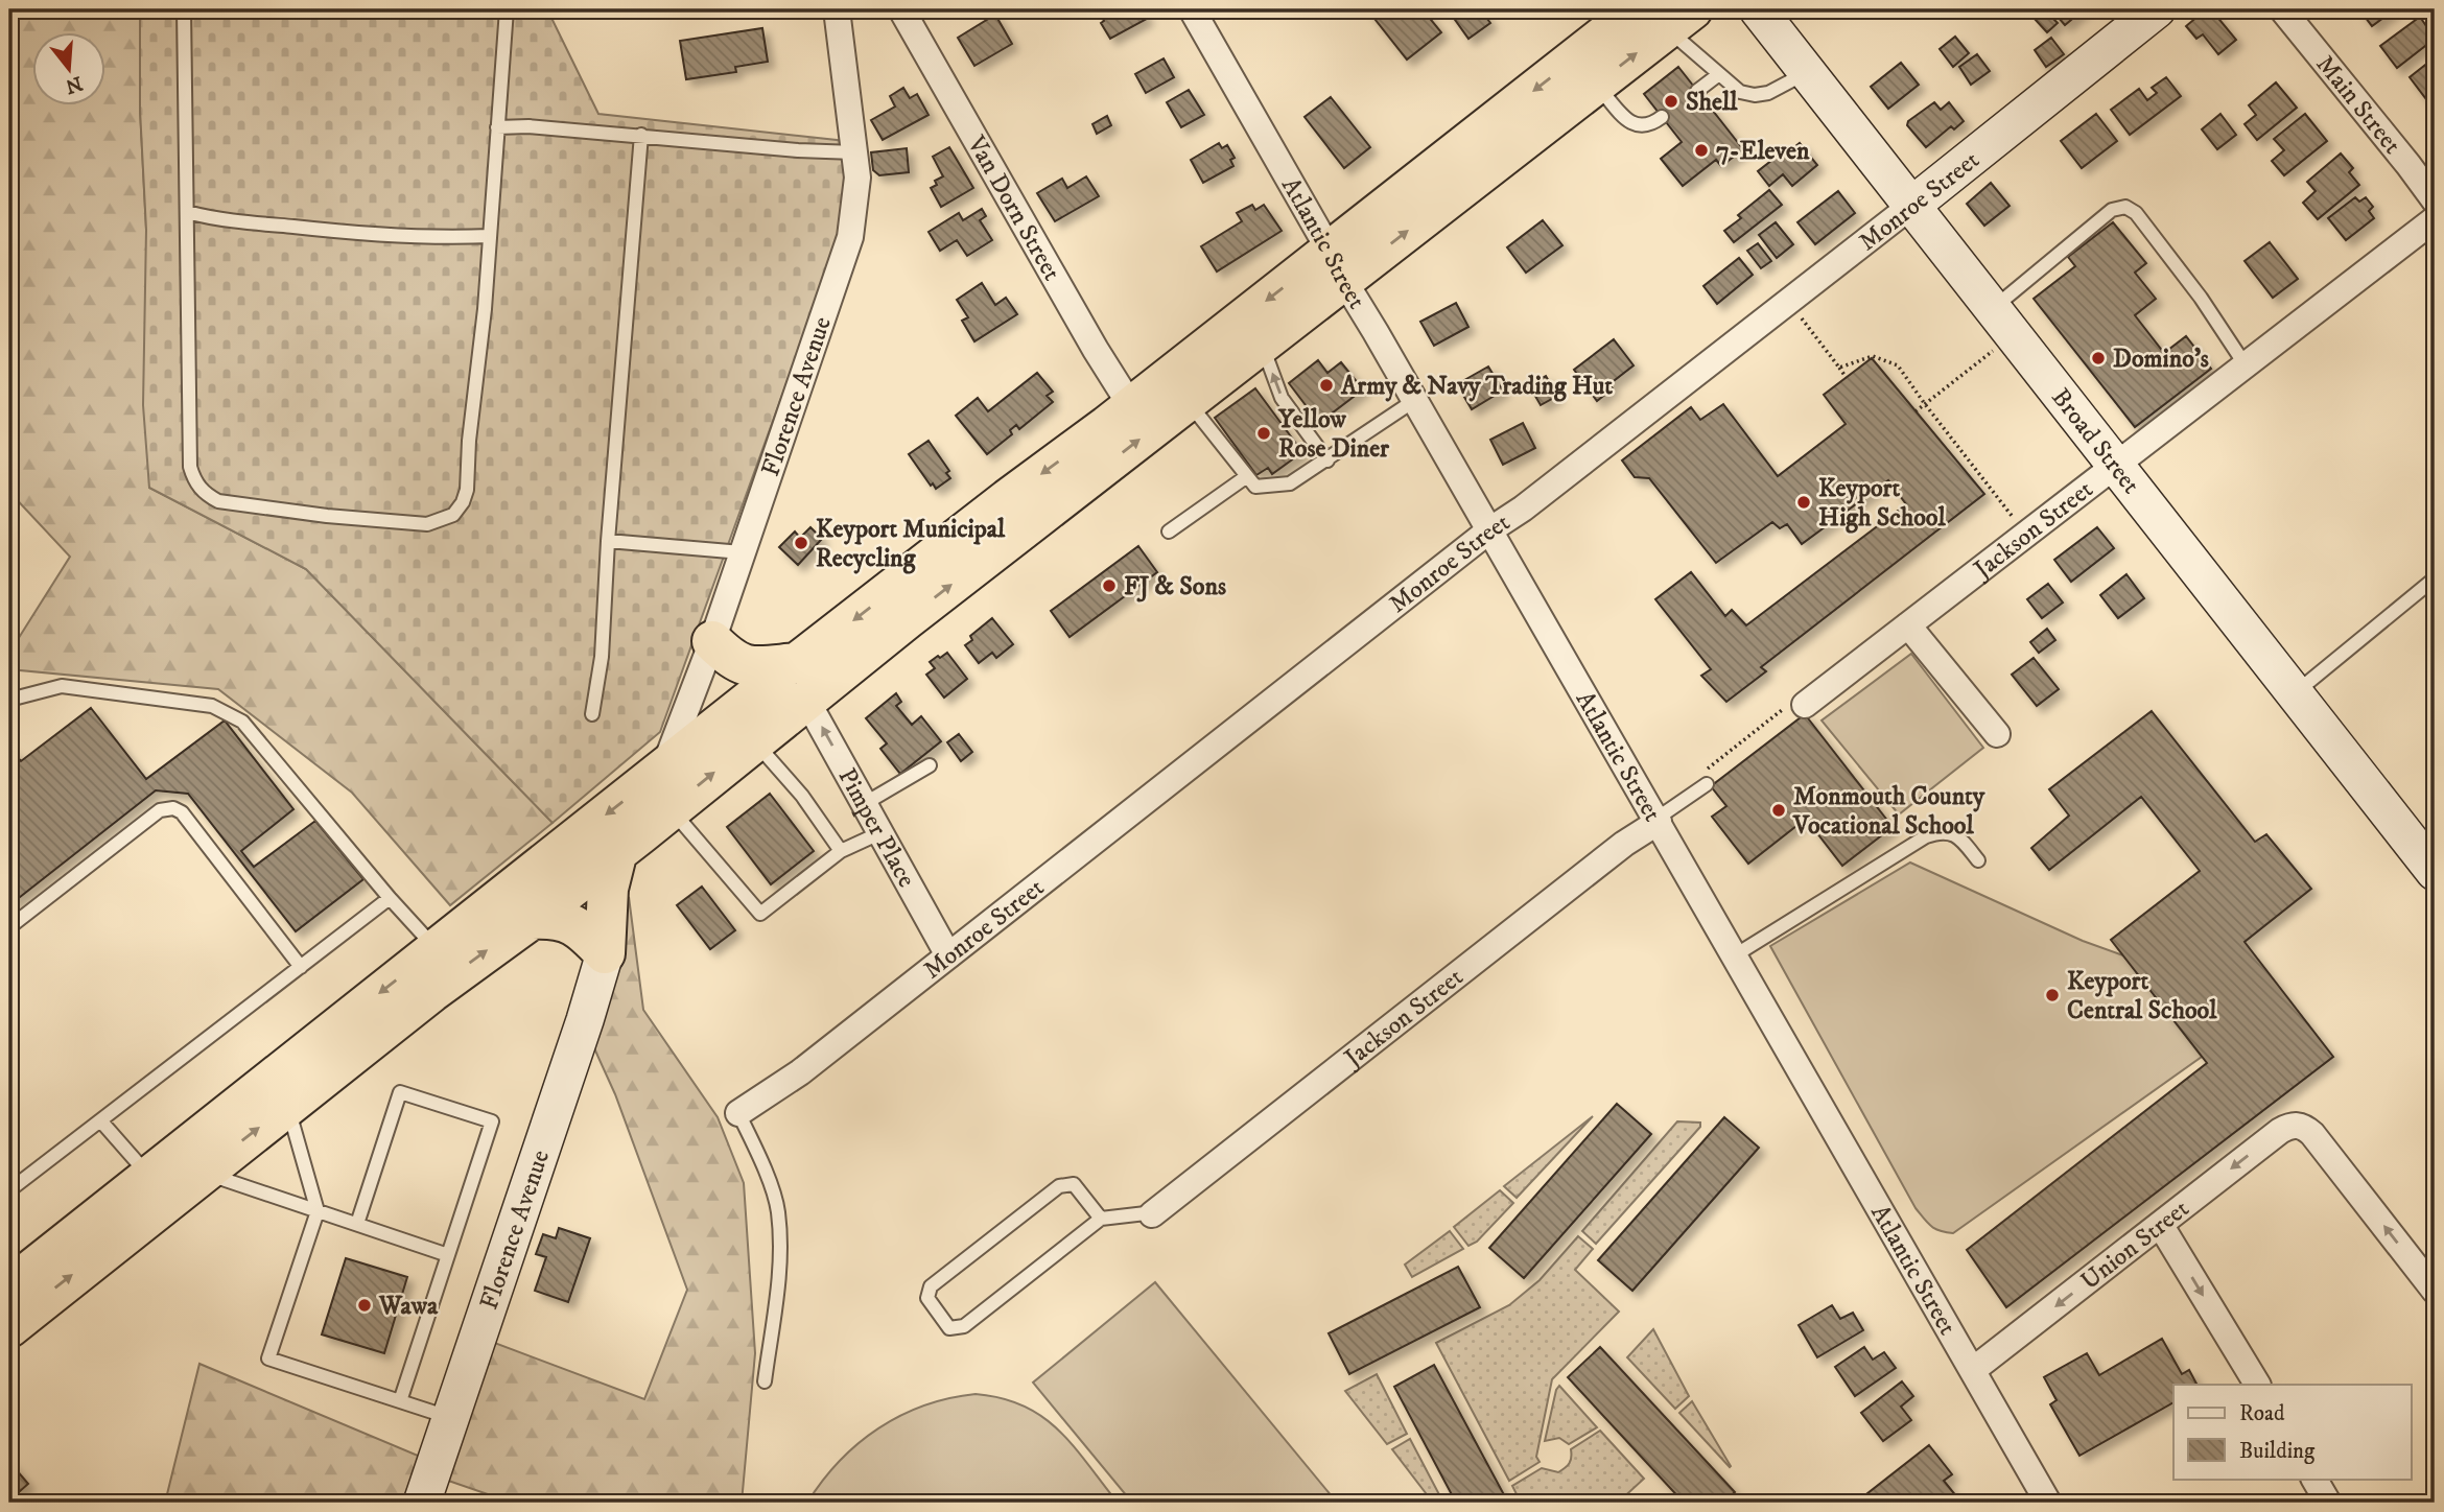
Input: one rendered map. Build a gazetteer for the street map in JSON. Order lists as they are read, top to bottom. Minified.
{"streets":{"main road":["Monroe Street","Florence Avenue","Broad Street"],"street":["Main Street","Van Dorn Street","Atlantic Street","Jackson Street","Pimper Place","Union Street"]},"crossings":[["Monroe Street","Atlantic Street"],["Monroe Street","Broad Street"],["Monroe Street","Pimper Place"],["Atlantic Street","Jackson Street"],["Atlantic Street","Union Street"],["Broad Street","Jackson Street"]],"one_way":["Pimper Place"],"places":["Shell","7-Eleven","Domino's","Army & Navy Trading Hut","Yellow Rose Diner","Keyport High School","Keyport Municipal Recycling","FJ & Sons","Monmouth County Vocational School","Keyport Central School","Wawa"],"legend":["Road","Building"],"north":"bottom"}
